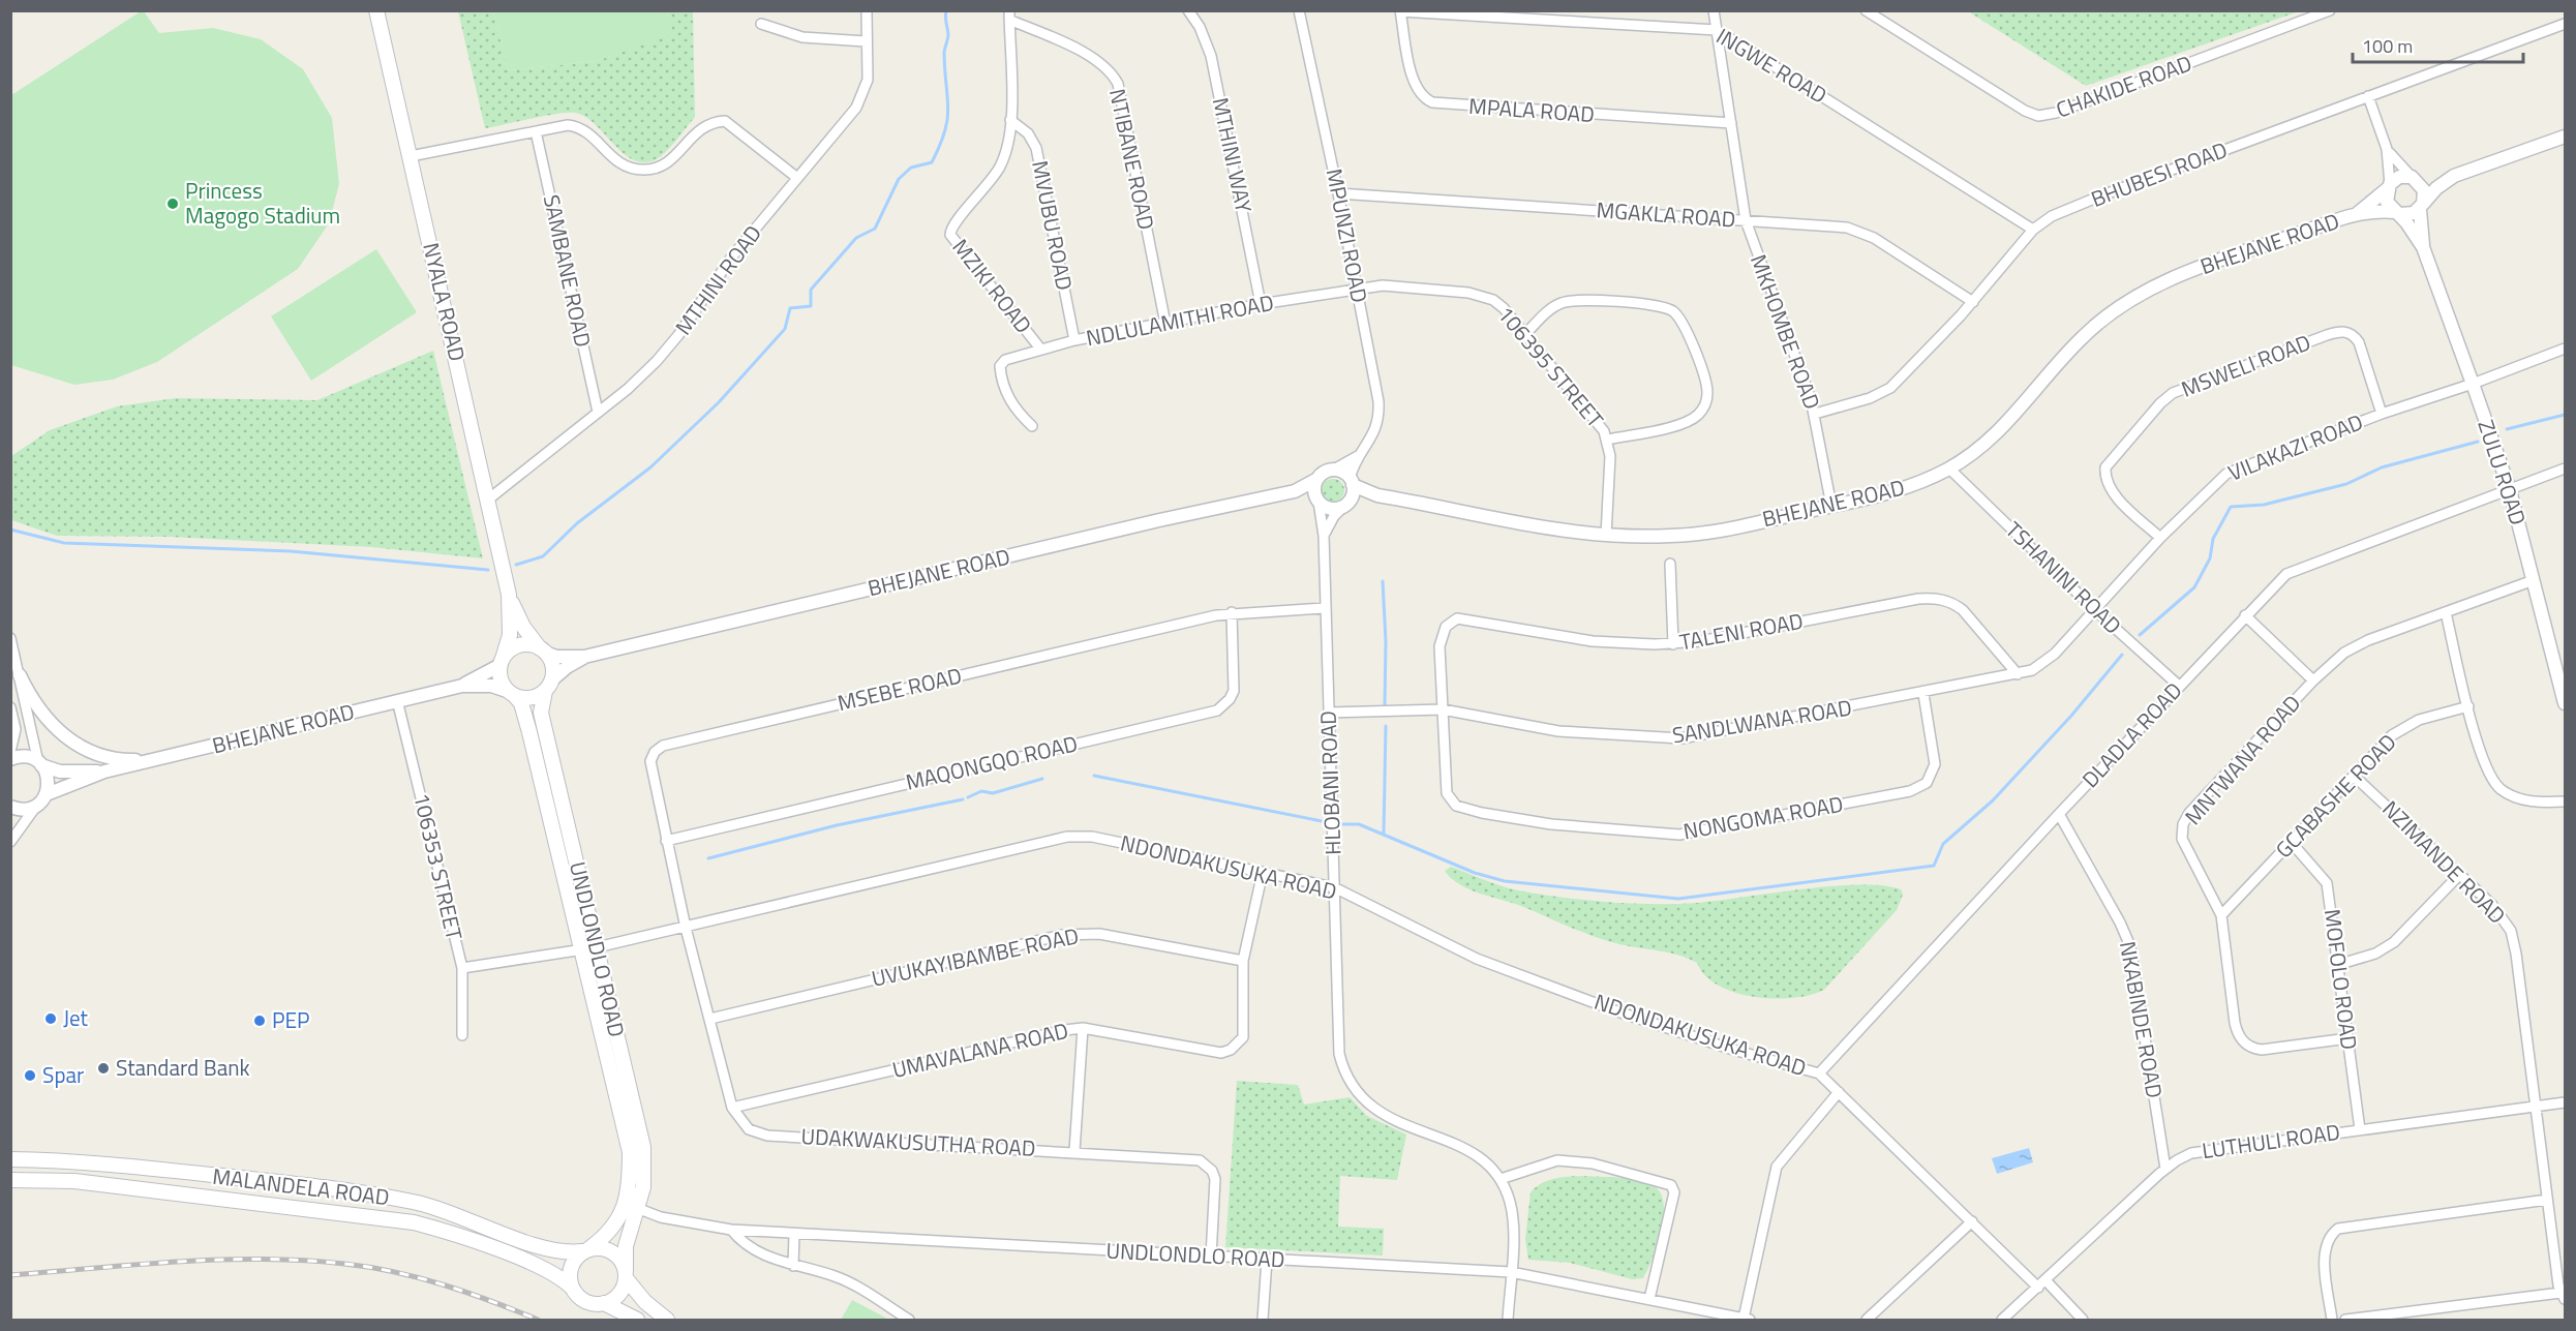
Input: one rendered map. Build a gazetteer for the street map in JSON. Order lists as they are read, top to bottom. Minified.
{"streets":{"main road":["NYALA ROAD","UNDLONDLO ROAD","MALANDELA ROAD"],"street":["INGWE ROAD","CHAKIDE ROAD","MPALA ROAD","MTHINI WAY","NTIBANE ROAD","BHUBESI ROAD","MGAKLA ROAD","MVUBU ROAD","MPUNZI ROAD","BHEJANE ROAD","SAMBANE ROAD","MTHINI ROAD","MZIKI ROAD","NDLULAMITHI ROAD","MKHOMBE ROAD","MSWELI ROAD","106395 STREET","VILAKAZI ROAD","ZULU ROAD","TSHANINI ROAD","TALENI ROAD","MSEBE ROAD","SANDLWANA ROAD","DLADLA ROAD","MNTWANA ROAD","MAQONGQO ROAD","HLOBANI ROAD","GCABASHE ROAD","NONGOMA ROAD","NZIMANDE ROAD","106353 STREET","NDONDAKUSUKA ROAD","UVUKAYIBAMBE ROAD","MOFOLO ROAD","NKABINDE ROAD","UMAVALANA ROAD","LUTHULI ROAD","UDAKWAKUSUTHA ROAD"]},"crossings":[["INGWE ROAD","MPALA ROAD"],["INGWE ROAD","BHUBESI ROAD"],["INGWE ROAD","MKHOMBE ROAD"],["MPALA ROAD","MKHOMBE ROAD"],["MTHINI WAY","NDLULAMITHI ROAD"],["NTIBANE ROAD","NDLULAMITHI ROAD"],["BHUBESI ROAD","MGAKLA ROAD"],["BHUBESI ROAD","MKHOMBE ROAD"],["MGAKLA ROAD","MPUNZI ROAD"],["MGAKLA ROAD","MKHOMBE ROAD"],["MVUBU ROAD","MZIKI ROAD"],["MVUBU ROAD","NDLULAMITHI ROAD"],["MPUNZI ROAD","BHEJANE ROAD"],["MPUNZI ROAD","NDLULAMITHI ROAD"],["MPUNZI ROAD","106395 STREET"],["MPUNZI ROAD","HLOBANI ROAD"],["BHEJANE ROAD","NYALA ROAD"],["BHEJANE ROAD","MKHOMBE ROAD"],["BHEJANE ROAD","106395 STREET"],["BHEJANE ROAD","ZULU ROAD"],["BHEJANE ROAD","TSHANINI ROAD"],["BHEJANE ROAD","HLOBANI ROAD"],["BHEJANE ROAD","106353 STREET"],["BHEJANE ROAD","UNDLONDLO ROAD"],["SAMBANE ROAD","MTHINI ROAD"],["MTHINI ROAD","NYALA ROAD"],["MZIKI ROAD","NDLULAMITHI ROAD"],["NYALA ROAD","UNDLONDLO ROAD"],["NDLULAMITHI ROAD","106395 STREET"],["MSWELI ROAD","VILAKAZI ROAD"],["VILAKAZI ROAD","ZULU ROAD"],["VILAKAZI ROAD","TSHANINI ROAD"],["VILAKAZI ROAD","SANDLWANA ROAD"],["ZULU ROAD","DLADLA ROAD"],["ZULU ROAD","MNTWANA ROAD"],["TSHANINI ROAD","SANDLWANA ROAD"],["TSHANINI ROAD","DLADLA ROAD"],["TALENI ROAD","SANDLWANA ROAD"],["TALENI ROAD","NONGOMA ROAD"],["MSEBE ROAD","MAQONGQO ROAD"],["MSEBE ROAD","HLOBANI ROAD"],["MSEBE ROAD","NDONDAKUSUKA ROAD"],["MSEBE ROAD","UDAKWAKUSUTHA ROAD"],["SANDLWANA ROAD","HLOBANI ROAD"],["SANDLWANA ROAD","NONGOMA ROAD"],["DLADLA ROAD","NDONDAKUSUKA ROAD"],["DLADLA ROAD","NKABINDE ROAD"],["MNTWANA ROAD","GCABASHE ROAD"],["MNTWANA ROAD","MOFOLO ROAD"],["HLOBANI ROAD","NDONDAKUSUKA ROAD"],["HLOBANI ROAD","UNDLONDLO ROAD"],["GCABASHE ROAD","NZIMANDE ROAD"],["GCABASHE ROAD","MOFOLO ROAD"],["NZIMANDE ROAD","LUTHULI ROAD"],["106353 STREET","NDONDAKUSUKA ROAD"],["NDONDAKUSUKA ROAD","UNDLONDLO ROAD"],["NDONDAKUSUKA ROAD","UMAVALANA ROAD"],["NDONDAKUSUKA ROAD","LUTHULI ROAD"],["NDONDAKUSUKA ROAD","UDAKWAKUSUTHA ROAD"],["UNDLONDLO ROAD","UDAKWAKUSUTHA ROAD"],["UNDLONDLO ROAD","MALANDELA ROAD"],["UVUKAYIBAMBE ROAD","UMAVALANA ROAD"],["UVUKAYIBAMBE ROAD","UDAKWAKUSUTHA ROAD"],["MOFOLO ROAD","LUTHULI ROAD"],["NKABINDE ROAD","LUTHULI ROAD"],["UMAVALANA ROAD","UDAKWAKUSUTHA ROAD"]],"places":["Princess Magogo Stadium","Jet","PEP","Standard Bank","Spar"],"scale_bar":"100 m"}
